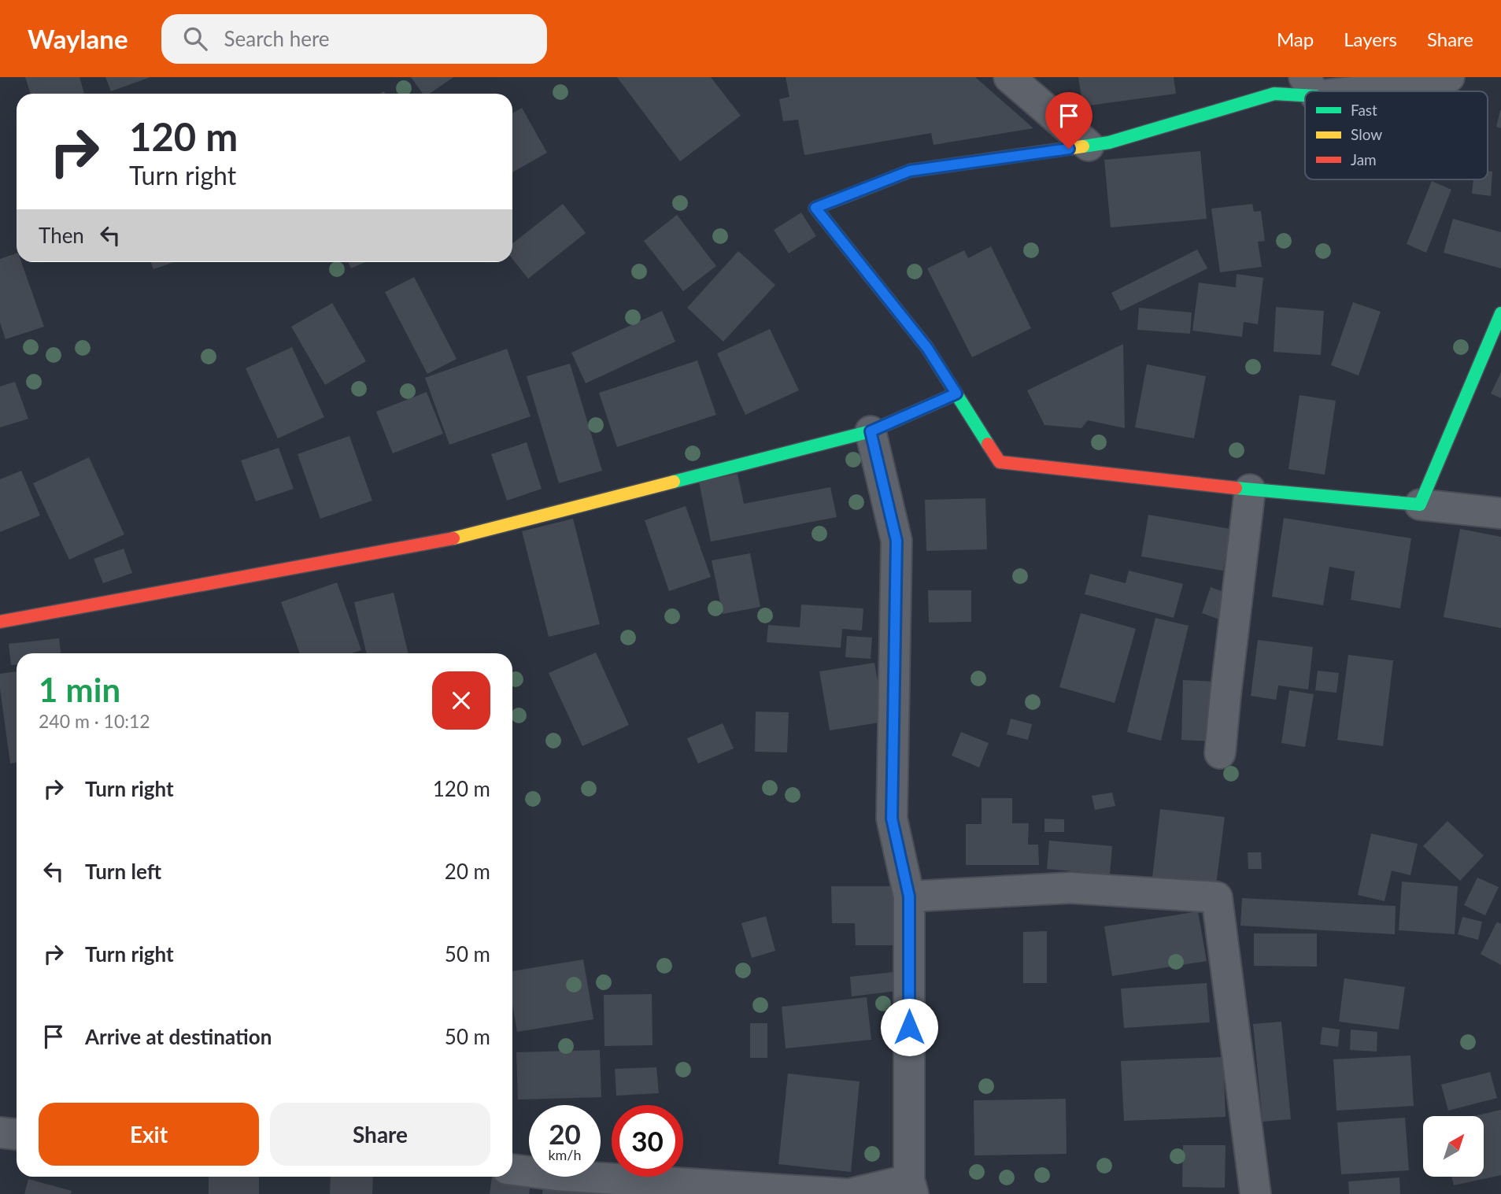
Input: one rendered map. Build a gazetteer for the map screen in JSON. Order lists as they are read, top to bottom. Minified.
{"legend":["Fast","Slow","Jam"],"north":"top right","page":{"header":"Waylane","search":"Search here","nav":["Map","Layers","Share"],"turn":["120 m","Turn right"],"then":"Then","heading":["1 min","240 m · 10:12"],"list":[{"name":"Turn right","value":"120 m"},{"name":"Turn left","value":"20 m"},{"name":"Turn right","value":"50 m"},{"name":"Arrive at destination","value":"50 m"}],"buttons":["Exit","Share"],"speed":"20 km/h","limit":"30"}}
